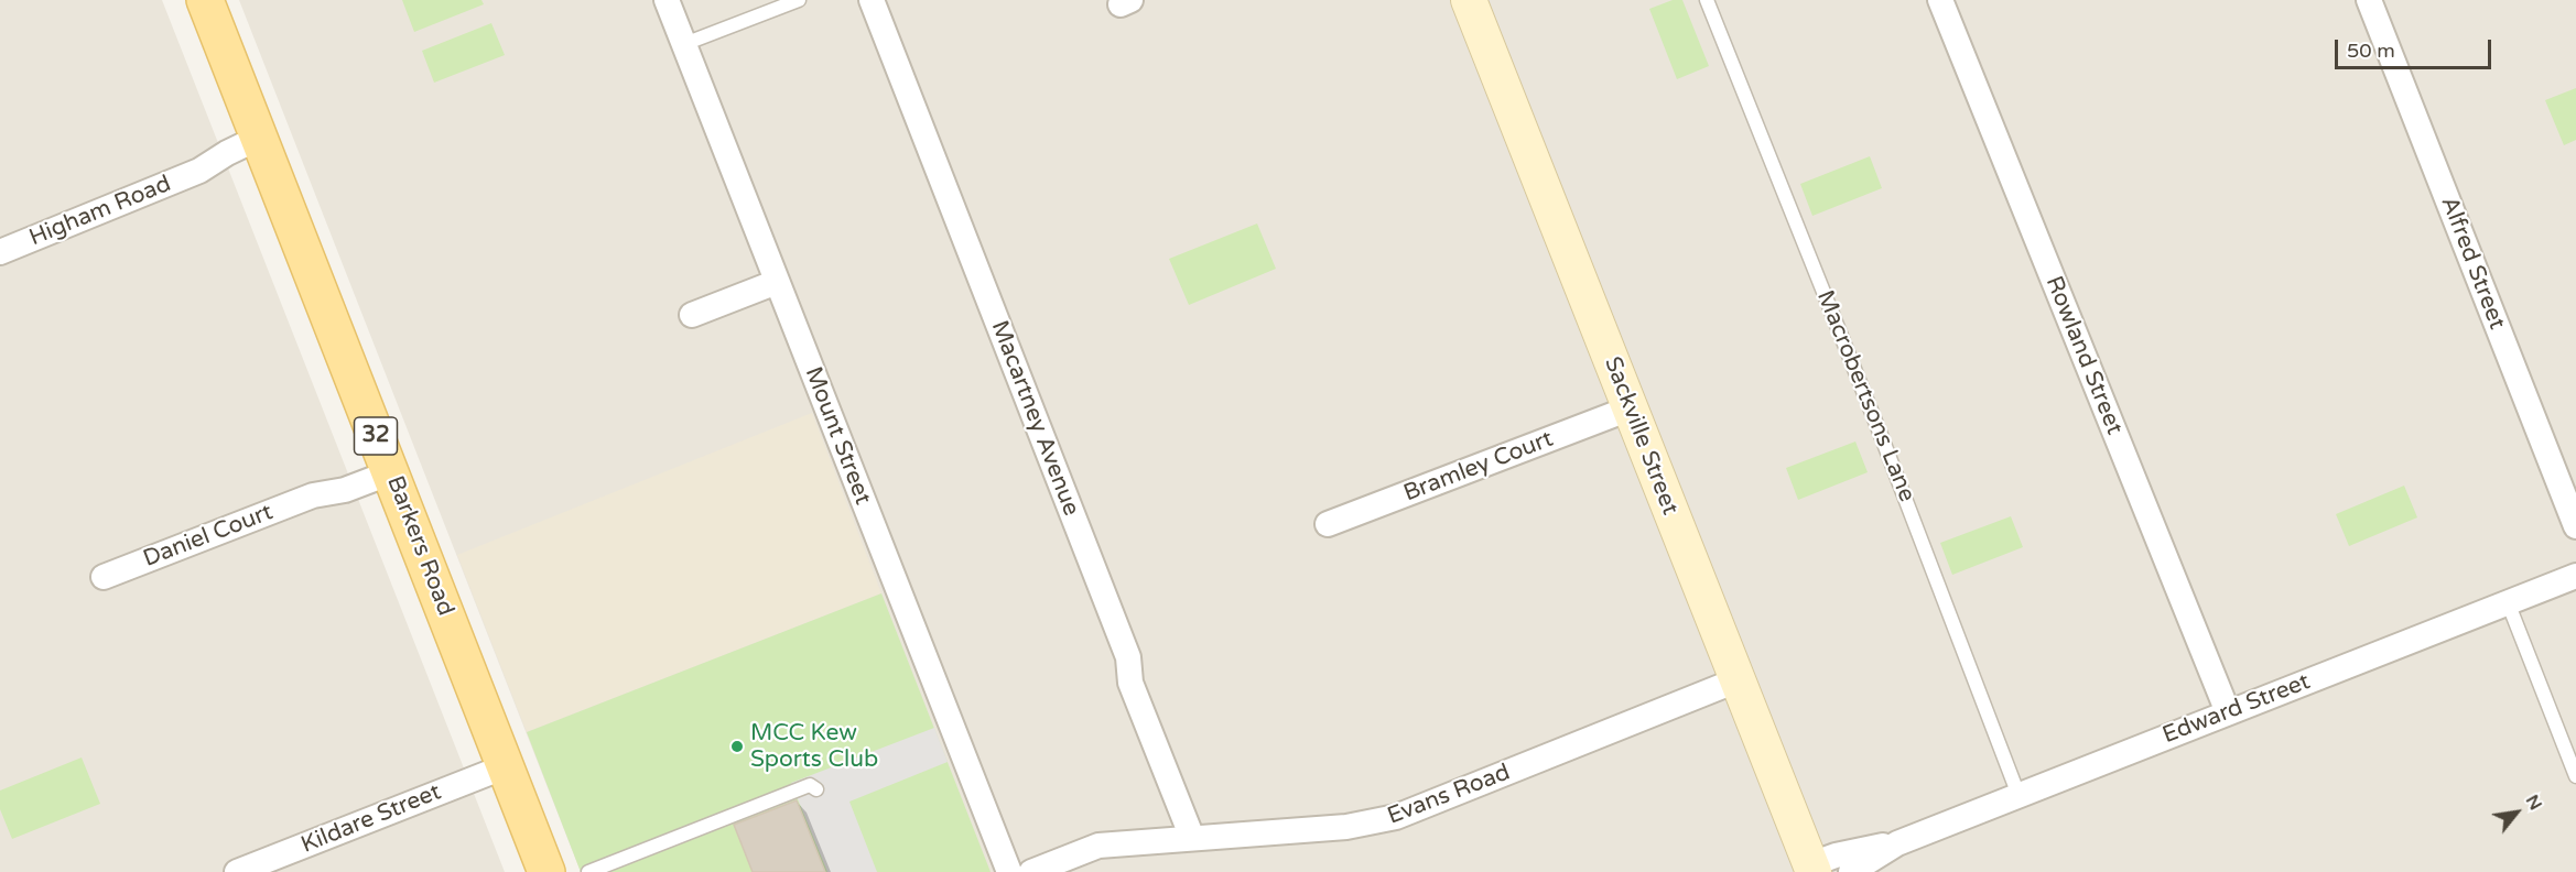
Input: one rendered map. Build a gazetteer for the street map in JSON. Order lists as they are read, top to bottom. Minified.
{"streets":{"main road":["32","Barkers Road"],"street":["Higham Road","Alfred Street","Rowland Street","Macartney Avenue","Mount Street","Sackville Street","Bramley Court","Daniel Court","Edward Street","Evans Road","Kildare Street"],"lane":["Macrobertsons Lane"]},"crossings":[["Higham Road","Barkers Road"],["Rowland Street","Edward Street"],["Macrobertsons Lane","Edward Street"],["Macartney Avenue","Evans Road"],["Sackville Street","Bramley Court"],["Sackville Street","Edward Street"],["Sackville Street","Evans Road"],["Daniel Court","Barkers Road"],["Barkers Road","Kildare Street"]],"places":["MCC Kew Sports Club"],"scale_bar":"50 m","north":"top right"}
